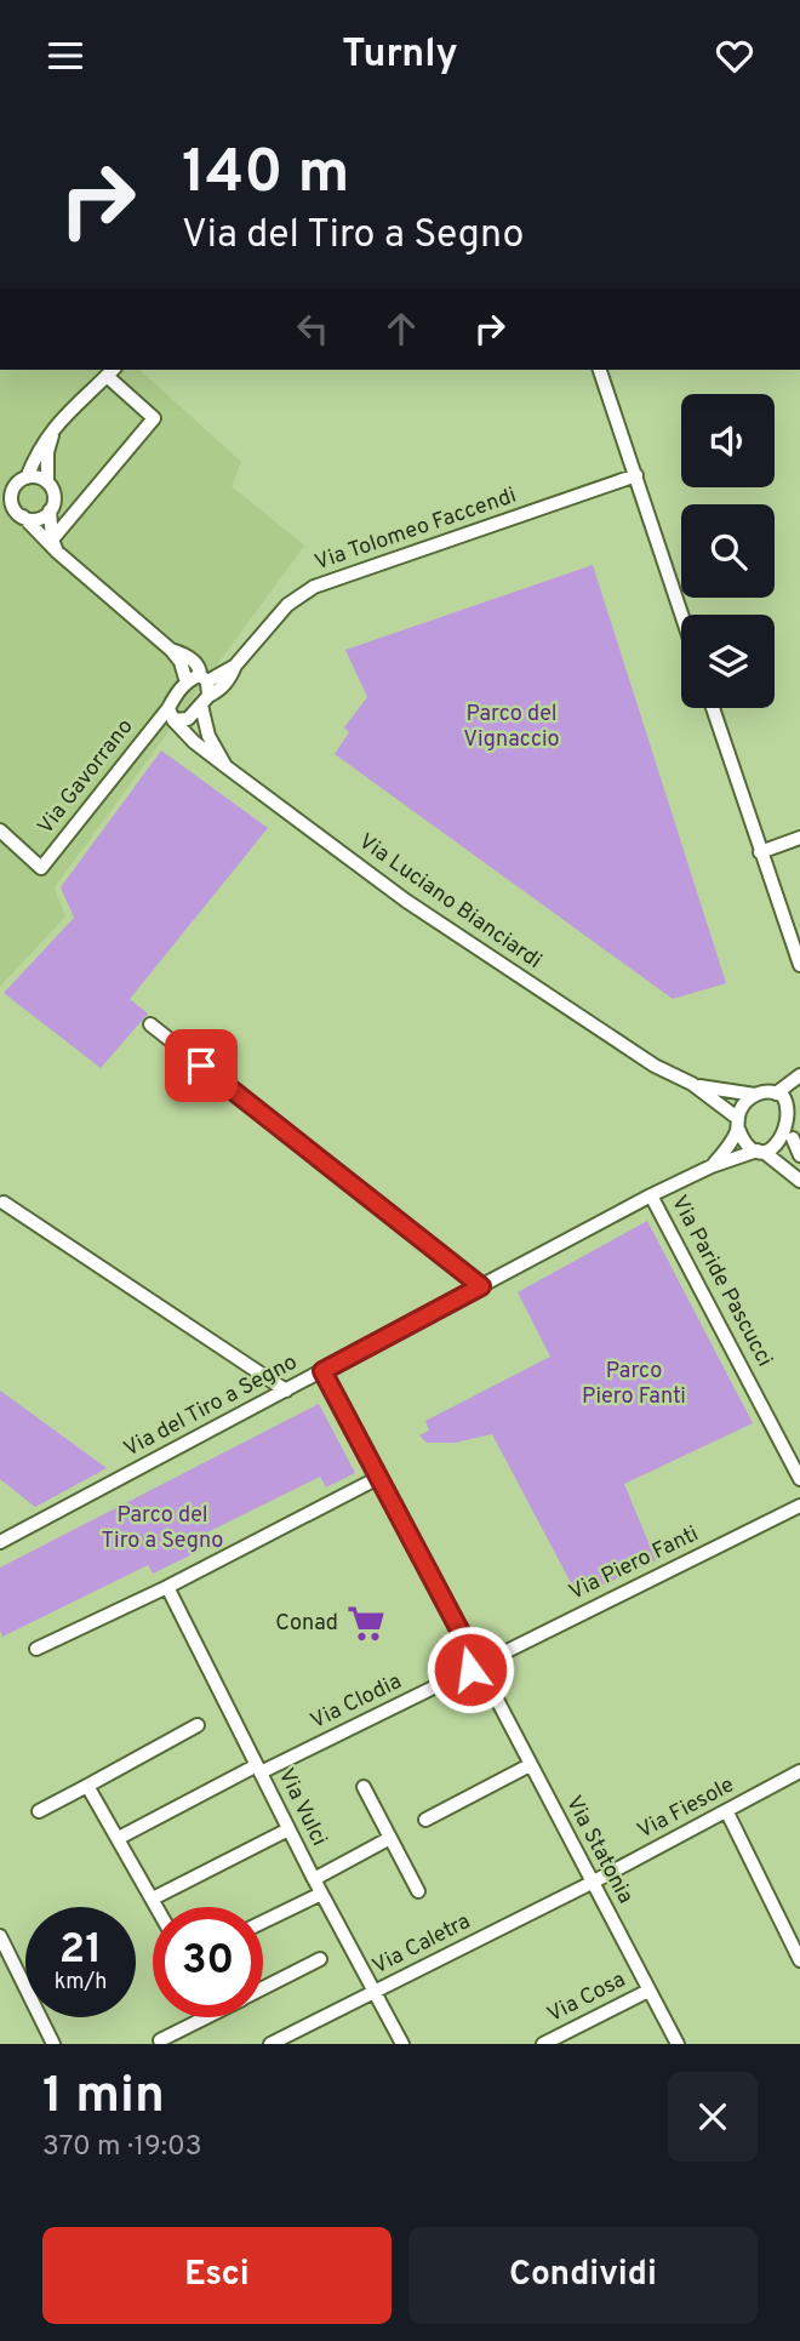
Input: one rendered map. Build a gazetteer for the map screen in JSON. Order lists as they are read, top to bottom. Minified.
{"streets":{"street":["Via Tolomeo Faccendi","Via Gavorrano","Via Luciano Bianciardi","Via Paride Pascucci","Via del Tiro a Segno","Via Piero Fanti","Via Clodia","Via Vulci","Via Fiesole","Via Statonia","Via Caletra","Via Cosa"]},"crossings":[["Via Tolomeo Faccendi","Via Luciano Bianciardi"],["Via Gavorrano","Via Luciano Bianciardi"],["Via Paride Pascucci","Via del Tiro a Segno"],["Via del Tiro a Segno","Via Statonia"],["Via Piero Fanti","Via Clodia"],["Via Piero Fanti","Via Statonia"],["Via Clodia","Via Vulci"],["Via Clodia","Via Statonia"],["Via Vulci","Via Caletra"],["Via Fiesole","Via Statonia"],["Via Fiesole","Via Caletra"],["Via Statonia","Via Caletra"],["Via Statonia","Via Cosa"]],"parks":["Parco del Vignaccio","Parco Piero Fanti","Parco del Tiro a Segno"],"places":{"supermarket":["Conad"]},"page":{"header":"Turnly","turn":["140 m","Via del Tiro a Segno"],"speed":"21 km/h","limit":"30","heading":["1 min","370 m · 19:03"],"buttons":["Esci","Condividi"]}}
